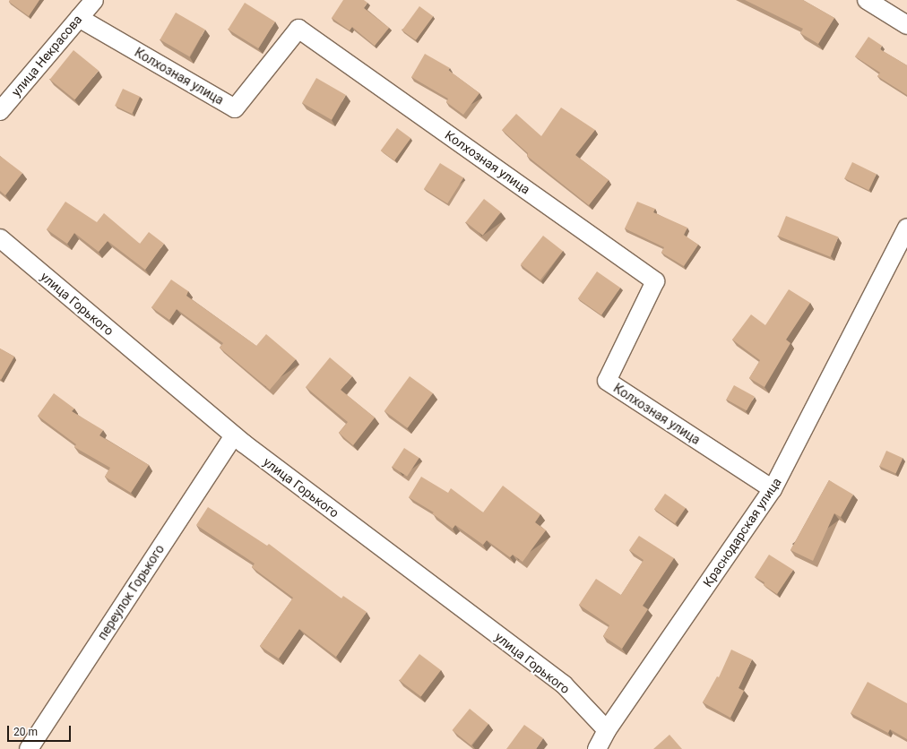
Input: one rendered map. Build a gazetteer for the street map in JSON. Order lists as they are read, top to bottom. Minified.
{"streets":{"street":["улица Некрасова","Колхозная улица","улица Горького","Краснодарская улица","переулок Горького"]},"crossings":[["улица Некрасова","Колхозная улица"],["Колхозная улица","Краснодарская улица"],["улица Горького","Краснодарская улица"],["улица Горького","переулок Горького"]],"scale_bar":"20 m"}
